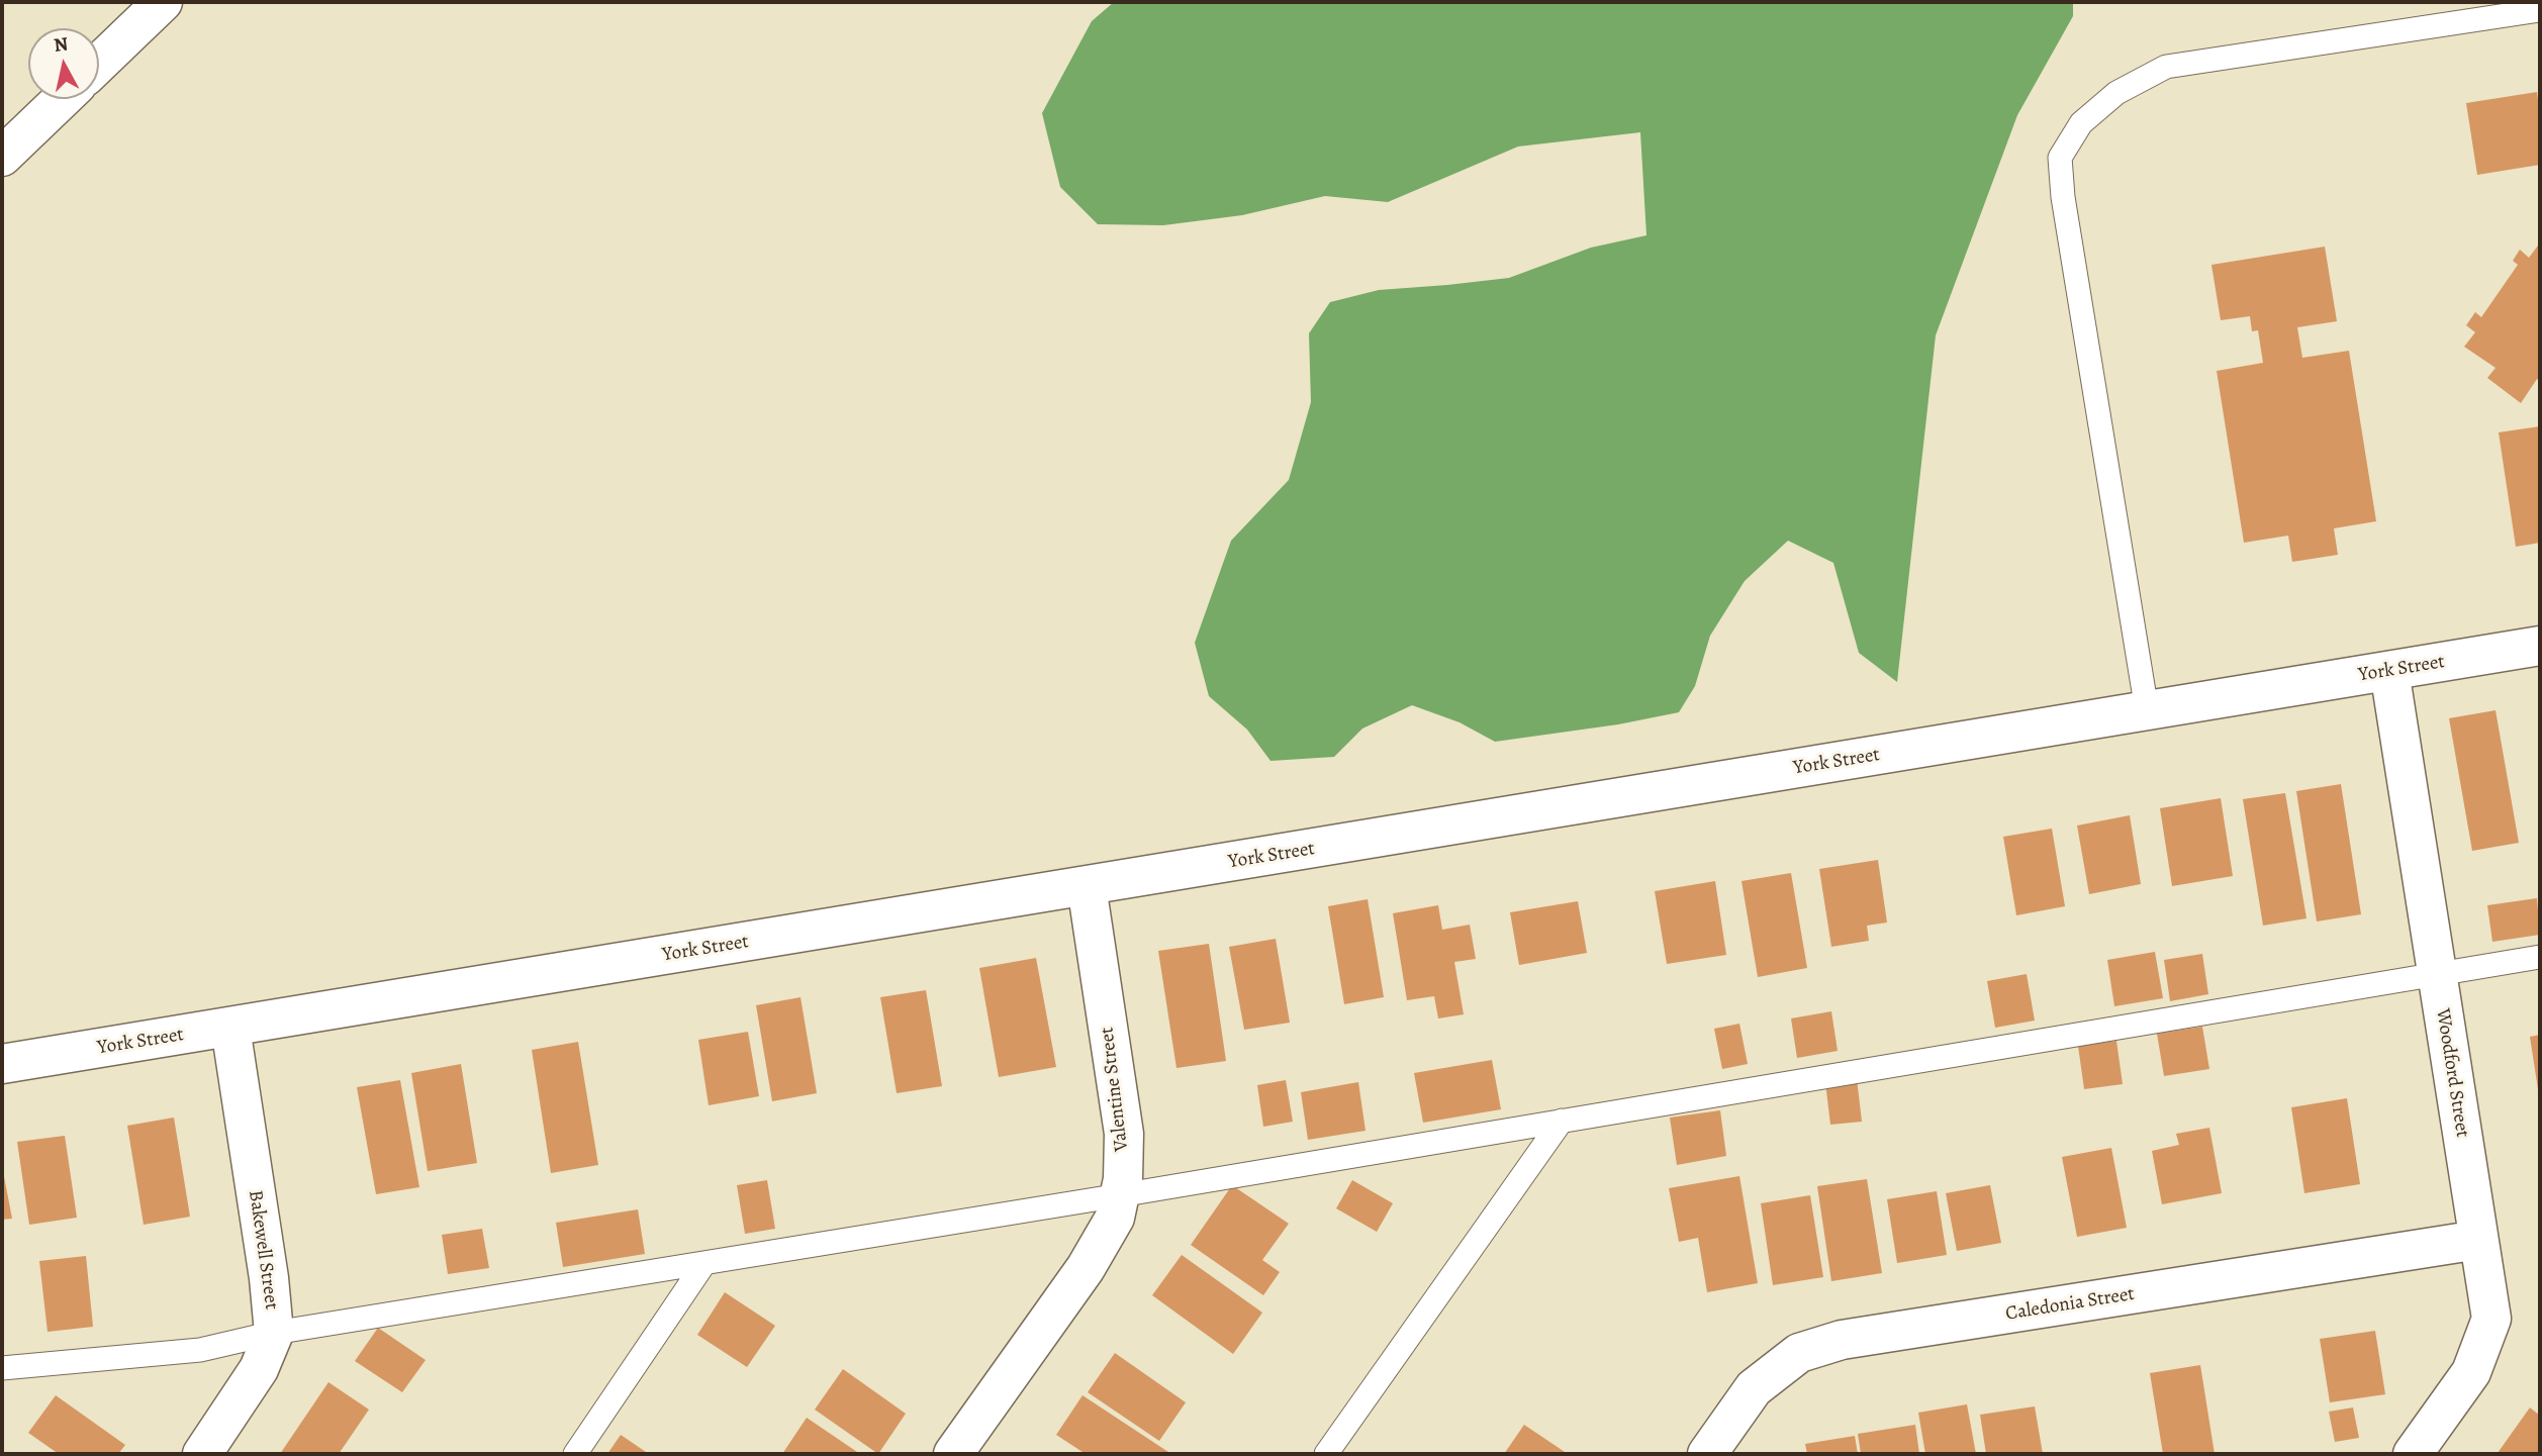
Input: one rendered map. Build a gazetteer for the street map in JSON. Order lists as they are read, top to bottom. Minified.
{"streets":{"street":["York Street","Woodford Street","Valentine Street","Bakewell Street","Caledonia Street"]},"crossings":[["York Street","Woodford Street"],["York Street","Valentine Street"],["York Street","Bakewell Street"],["Woodford Street","Caledonia Street"]],"north":"top"}
